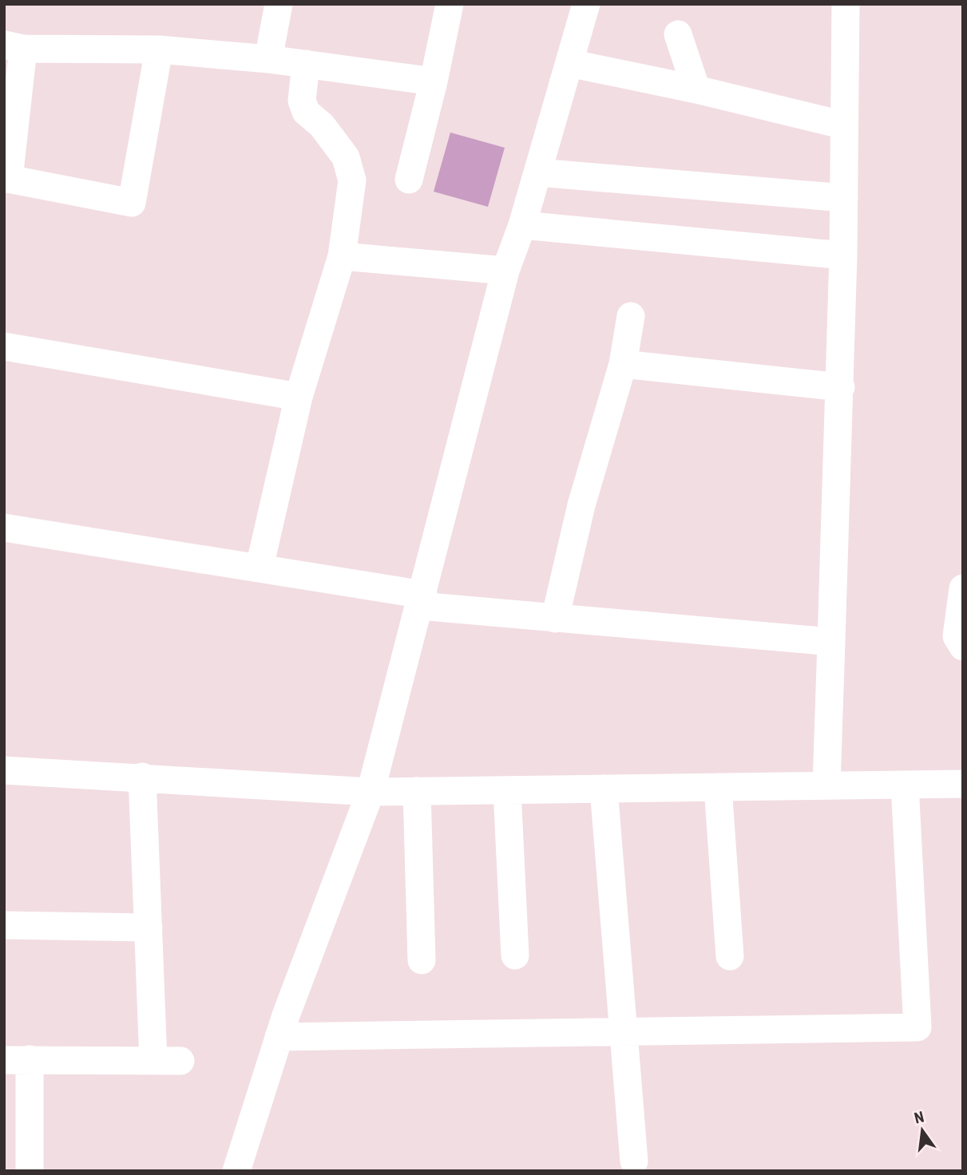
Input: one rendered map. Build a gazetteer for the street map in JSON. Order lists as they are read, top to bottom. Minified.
{"north":"top"}
